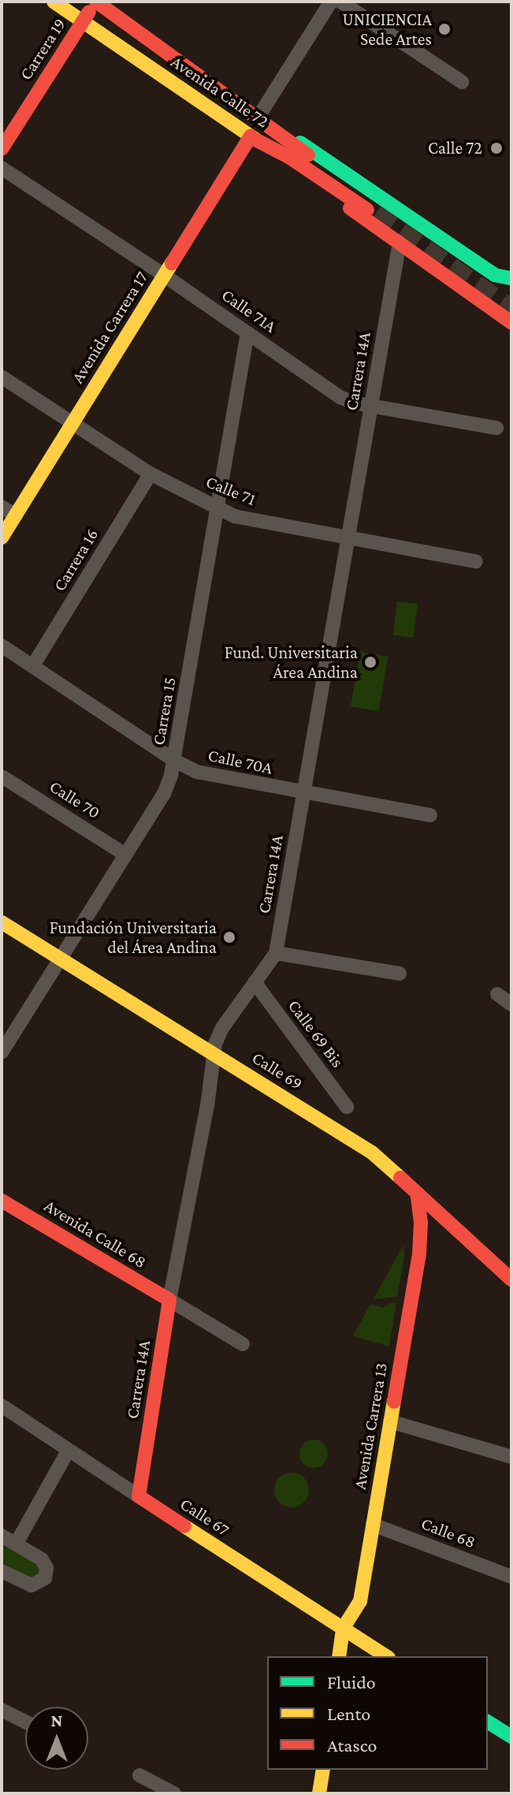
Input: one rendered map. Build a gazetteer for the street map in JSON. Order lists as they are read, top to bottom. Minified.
{"streets":{"main road":["Carrera 19","Avenida Calle 72","Avenida Carrera 17","Carrera 14A","Calle 69","Avenida Calle 68","Avenida Carrera 13","Calle 67"],"street":["Calle 71A","Calle 71","Carrera 16","Carrera 15","Calle 70A","Calle 70","Calle 69 Bis","Calle 68"]},"crossings":[["Carrera 19","Avenida Calle 72"],["Avenida Calle 72","Avenida Carrera 17"],["Calle 71A","Avenida Carrera 17"],["Calle 71A","Carrera 14A"],["Calle 71A","Carrera 15"],["Avenida Carrera 17","Calle 71"],["Carrera 14A","Calle 71"],["Carrera 14A","Calle 70A"],["Carrera 14A","Calle 69 Bis"],["Carrera 14A","Calle 69"],["Carrera 14A","Avenida Calle 68"],["Carrera 14A","Calle 67"],["Calle 71","Carrera 16"],["Calle 71","Carrera 15"],["Carrera 16","Calle 70A"],["Carrera 15","Calle 70A"],["Carrera 15","Calle 70"],["Carrera 15","Calle 69"],["Calle 69","Avenida Carrera 13"],["Avenida Carrera 13","Calle 67"],["Avenida Carrera 13","Calle 68"]],"places":["UNICIENCIA Sede Artes","Calle 72","Fund. Universitaria Área Andina","Fundación Universitaria del Área Andina"],"legend":["Fluido","Lento","Atasco"],"north":"top"}
